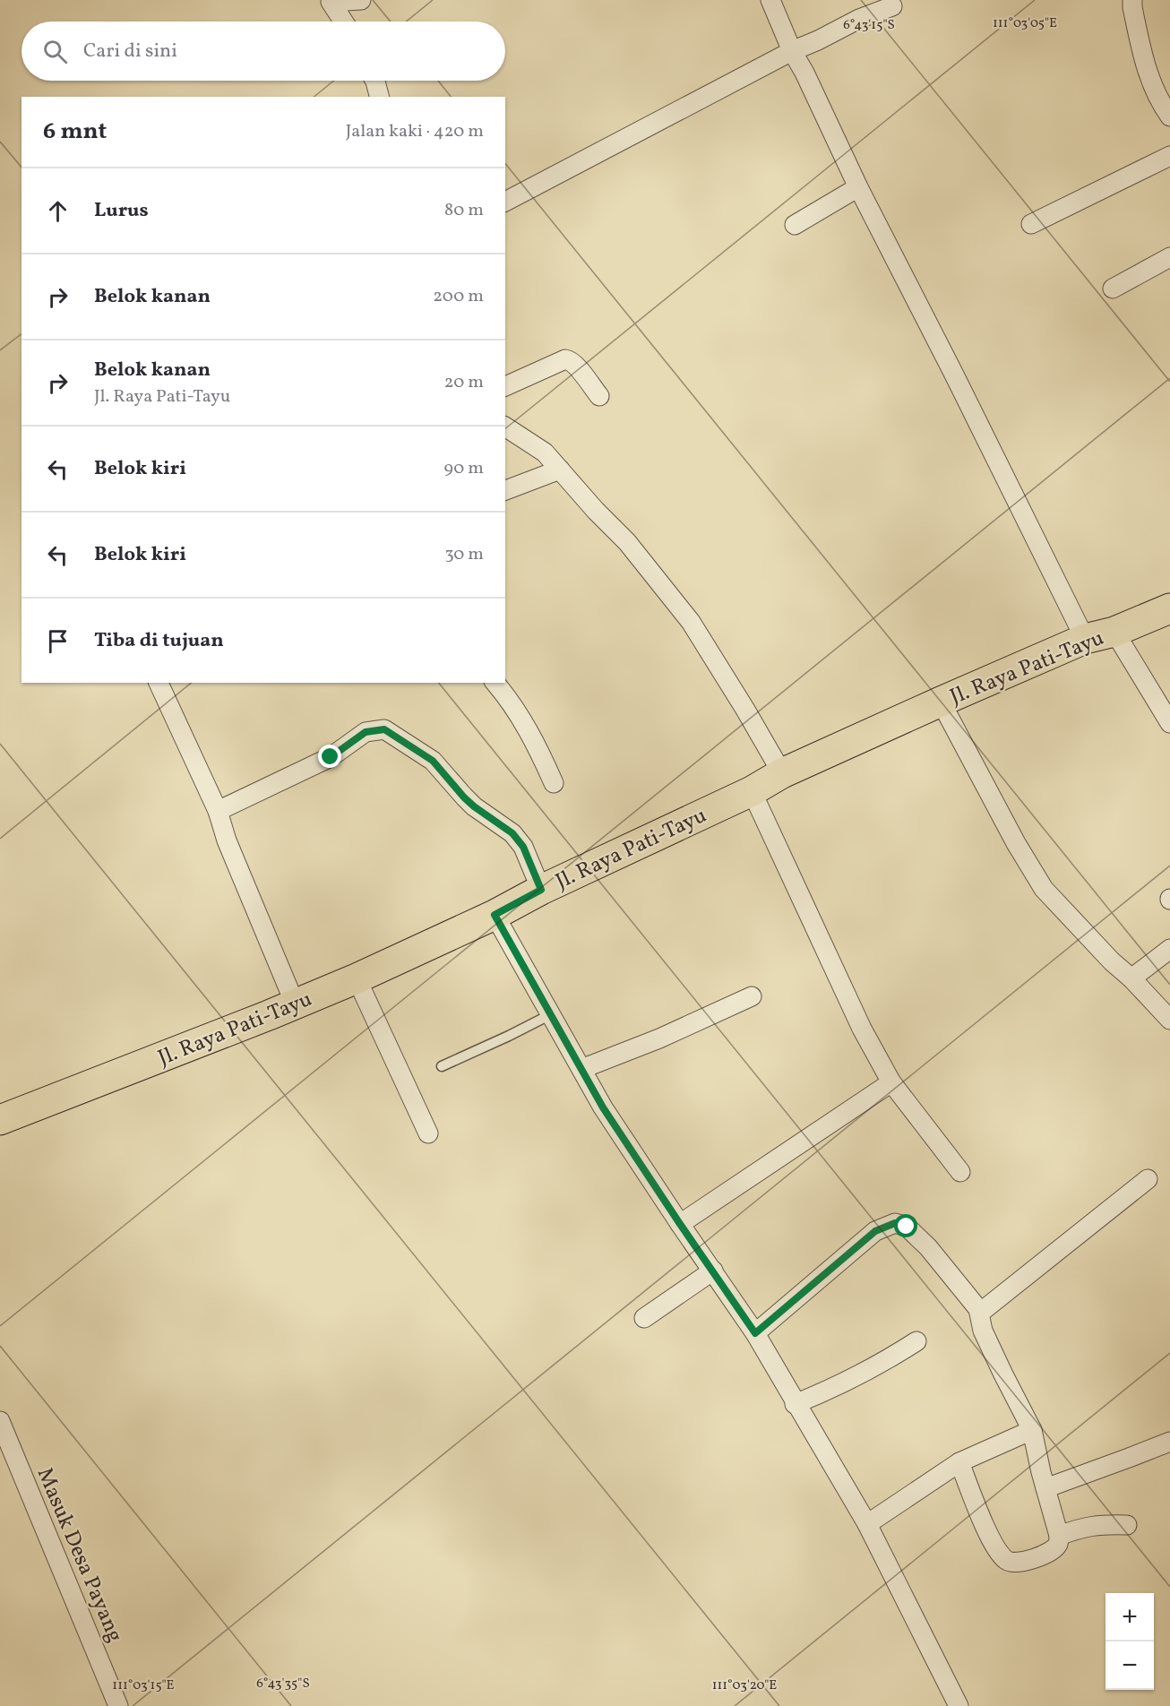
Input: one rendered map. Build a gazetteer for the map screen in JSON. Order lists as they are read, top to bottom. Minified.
{"streets":{"main road":["Jl. Raya Pati-Tayu"],"street":["Masuk Desa Payang"]},"page":{"search":"Cari di sini","heading":["6 mnt","Jalan kaki · 420 m"],"list":[["Lurus","80 m"],["Belok kanan","200 m"],["Belok kanan","Jl. Raya Pati-Tayu","20 m"],["Belok kiri","90 m"],["Belok kiri","30 m"],"Tiba di tujuan"],"map_buttons":["+","−"]},"coordinates":["111°03'05\"E","6°43'15\"S","6°43'35\"S","111°03'15\"E","111°03'20\"E"]}
